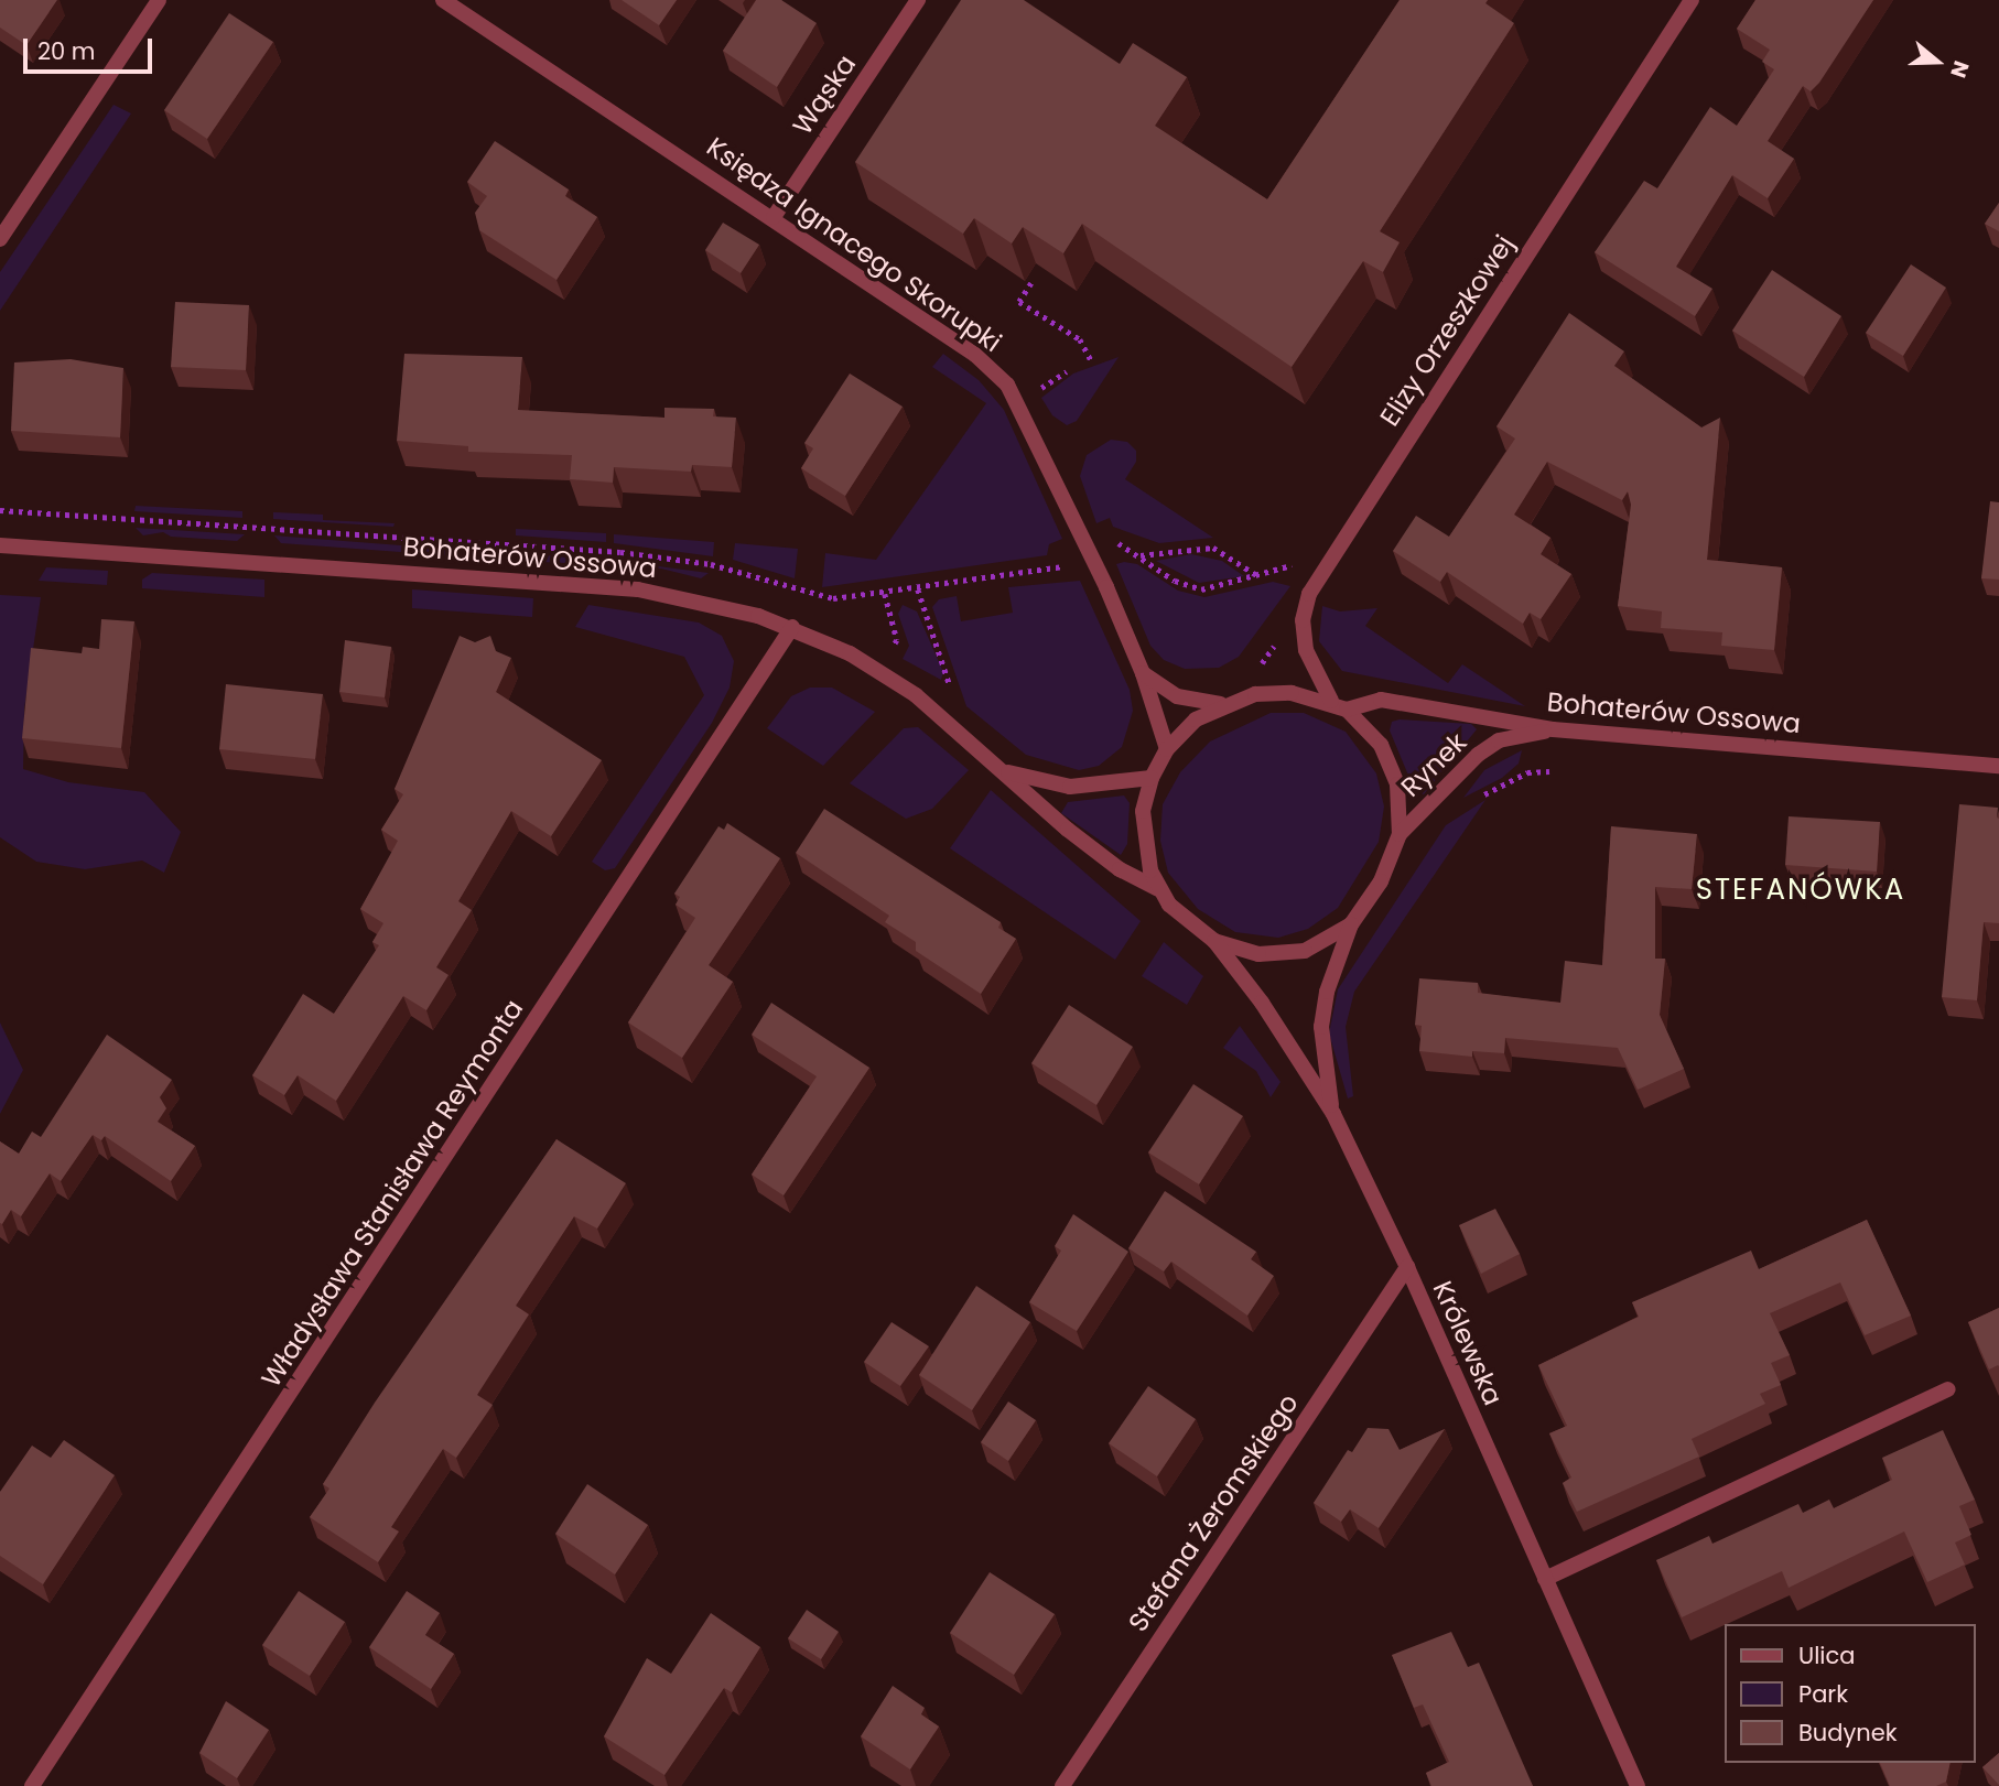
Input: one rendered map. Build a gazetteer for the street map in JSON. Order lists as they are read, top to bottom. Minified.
{"streets":{"street":["Wąska","Księdza Ignacego Skorupki","Elizy Orzeszkowej","Bohaterów Ossowa","Rynek","Władysława Stanisława Reymonta","Królewska","Stefana Żeromskiego"]},"crossings":[["Wąska","Księdza Ignacego Skorupki"],["Księdza Ignacego Skorupki","Elizy Orzeszkowej"],["Księdza Ignacego Skorupki","Bohaterów Ossowa"],["Księdza Ignacego Skorupki","Rynek"],["Księdza Ignacego Skorupki","Królewska"],["Elizy Orzeszkowej","Bohaterów Ossowa"],["Elizy Orzeszkowej","Rynek"],["Elizy Orzeszkowej","Królewska"],["Bohaterów Ossowa","Rynek"],["Bohaterów Ossowa","Władysława Stanisława Reymonta"],["Bohaterów Ossowa","Królewska"],["Rynek","Królewska"],["Królewska","Stefana Żeromskiego"]],"districts":["STEFANÓWKA"],"legend":["Ulica","Park","Budynek"],"scale_bar":"20 m","north":"right"}
